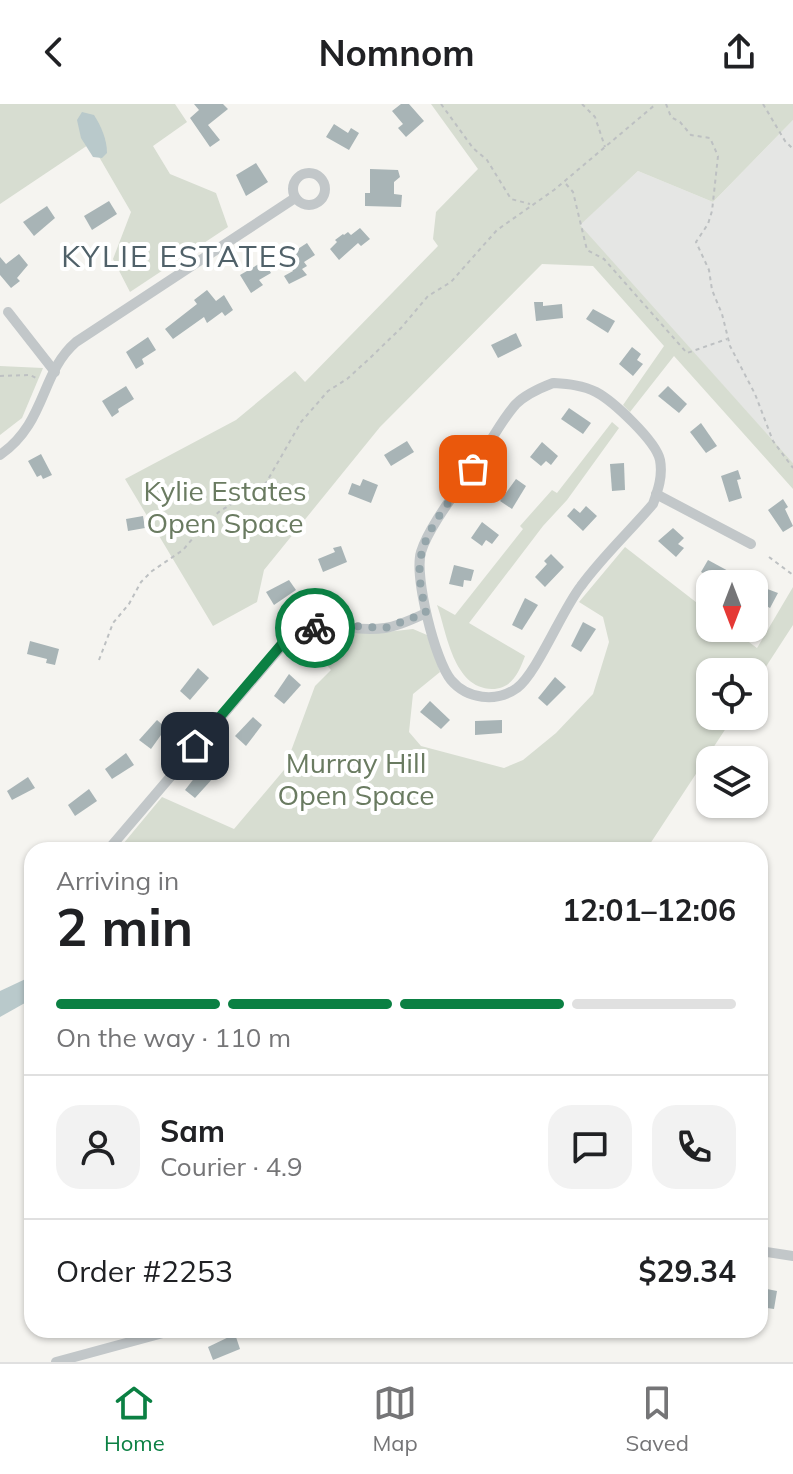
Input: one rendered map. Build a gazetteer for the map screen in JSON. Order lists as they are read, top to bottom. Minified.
{"districts":["KYLIE ESTATES"],"parks":["Kylie Estates Open Space","Murray Hill Open Space"],"north":"bottom","page":{"header":"Nomnom","heading":["2 min","Arriving in","12:01–12:06"],"panel":["Sam","Courier · 4.9","Order #2253","$29.34"],"bar":"On the way · 110 m","tabs":["Home","Map","Saved"]}}
